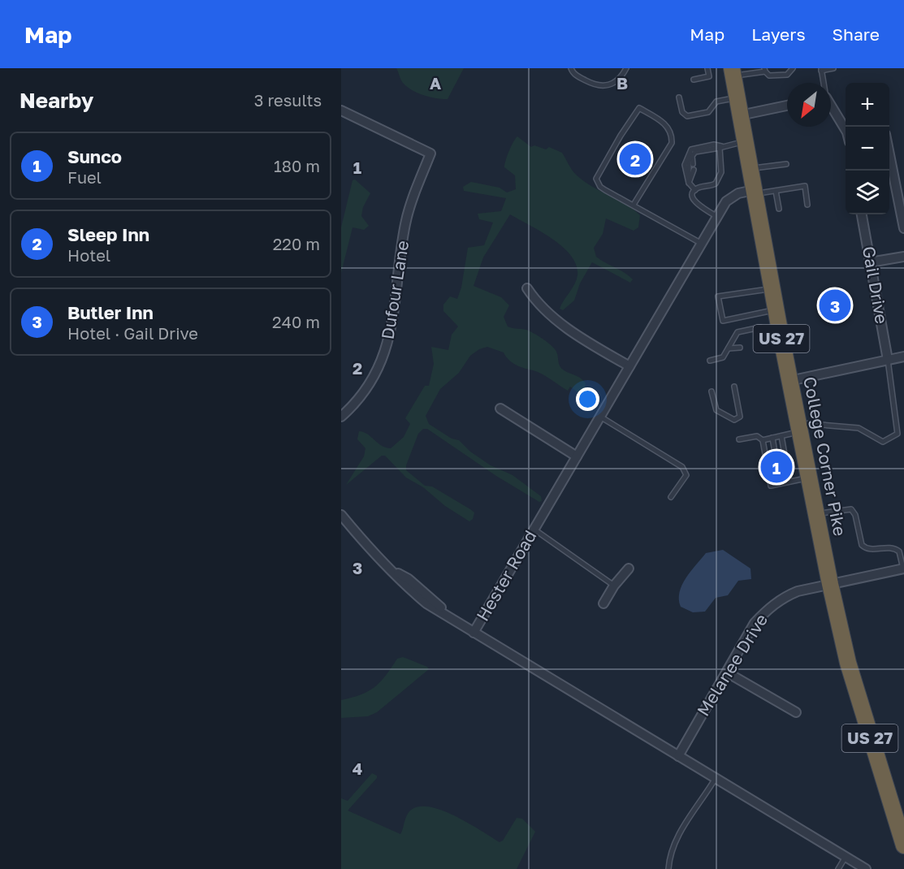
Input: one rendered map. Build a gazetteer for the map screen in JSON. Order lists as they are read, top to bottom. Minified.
{"streets":{"highway":["US 27","College Corner Pike"],"street":["Gail Drive","Dufour Lane","Hester Road","Melanee Drive"]},"crossings":[["College Corner Pike","Hester Road"],["College Corner Pike","Melanee Drive"],["Hester Road","Melanee Drive"]],"north":"bottom left","page":{"header":"Map","nav":["Map","Layers","Share"],"heading":["Nearby","3 results"],"map_buttons":["+","−"],"list":[{"mark":"1","name":"Sunco","note":"Fuel","value":"180 m"},{"mark":"2","name":"Sleep Inn","note":"Hotel","value":"220 m"},{"mark":"3","name":"Butler Inn","note":"Hotel · Gail Drive","value":"240 m"}],"pins":["2","3","1"]},"grid":{"columns":["A","B"],"rows":["1","2","3","4"]}}
